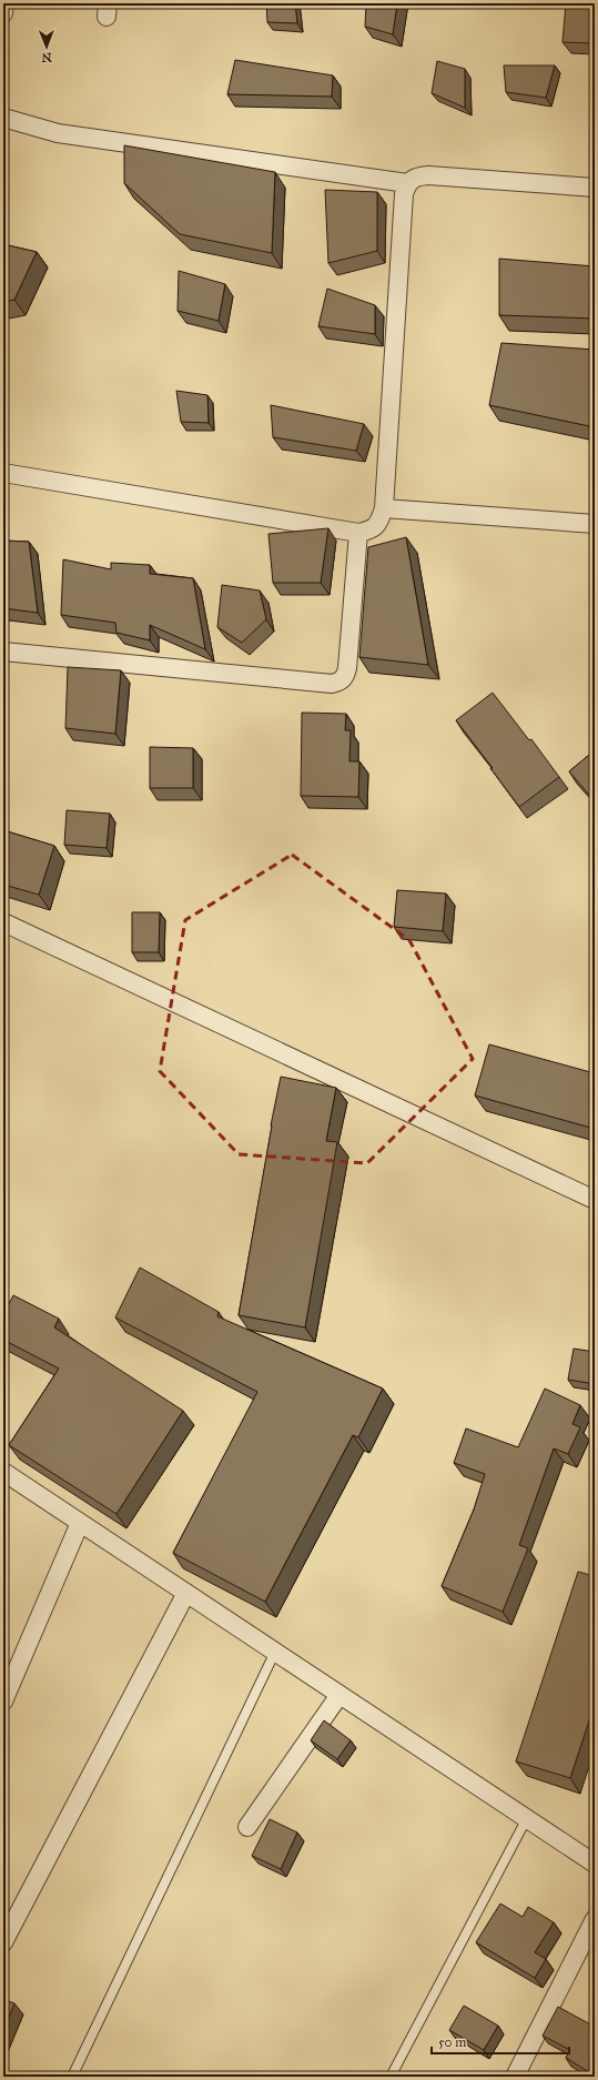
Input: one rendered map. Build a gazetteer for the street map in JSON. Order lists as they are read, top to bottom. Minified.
{"scale_bar":"50 m","north":"bottom"}
